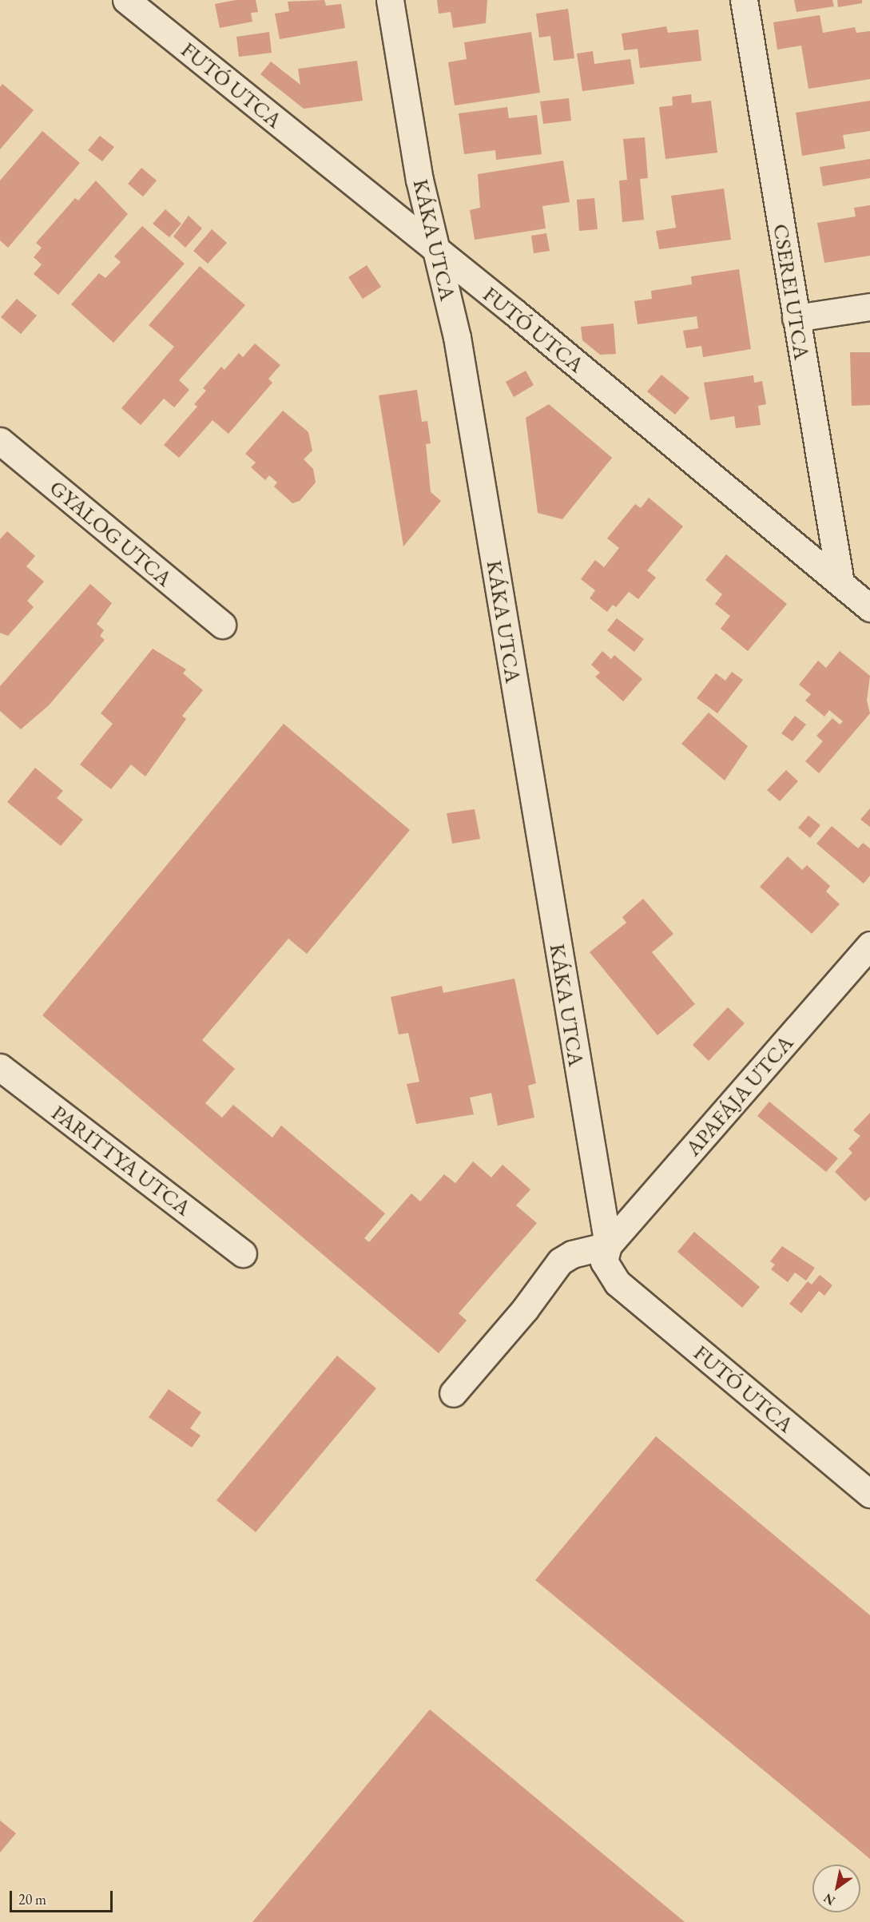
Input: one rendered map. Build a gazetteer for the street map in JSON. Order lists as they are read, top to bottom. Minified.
{"streets":{"street":["FUTÓ UTCA","KÁKA UTCA","CSEREI UTCA","GYALOG UTCA","APAFÁJA UTCA","PARITTYA UTCA"]},"crossings":[["FUTÓ UTCA","KÁKA UTCA"],["FUTÓ UTCA","CSEREI UTCA"],["FUTÓ UTCA","APAFÁJA UTCA"],["KÁKA UTCA","APAFÁJA UTCA"]],"scale_bar":"20 m","north":"bottom left"}
